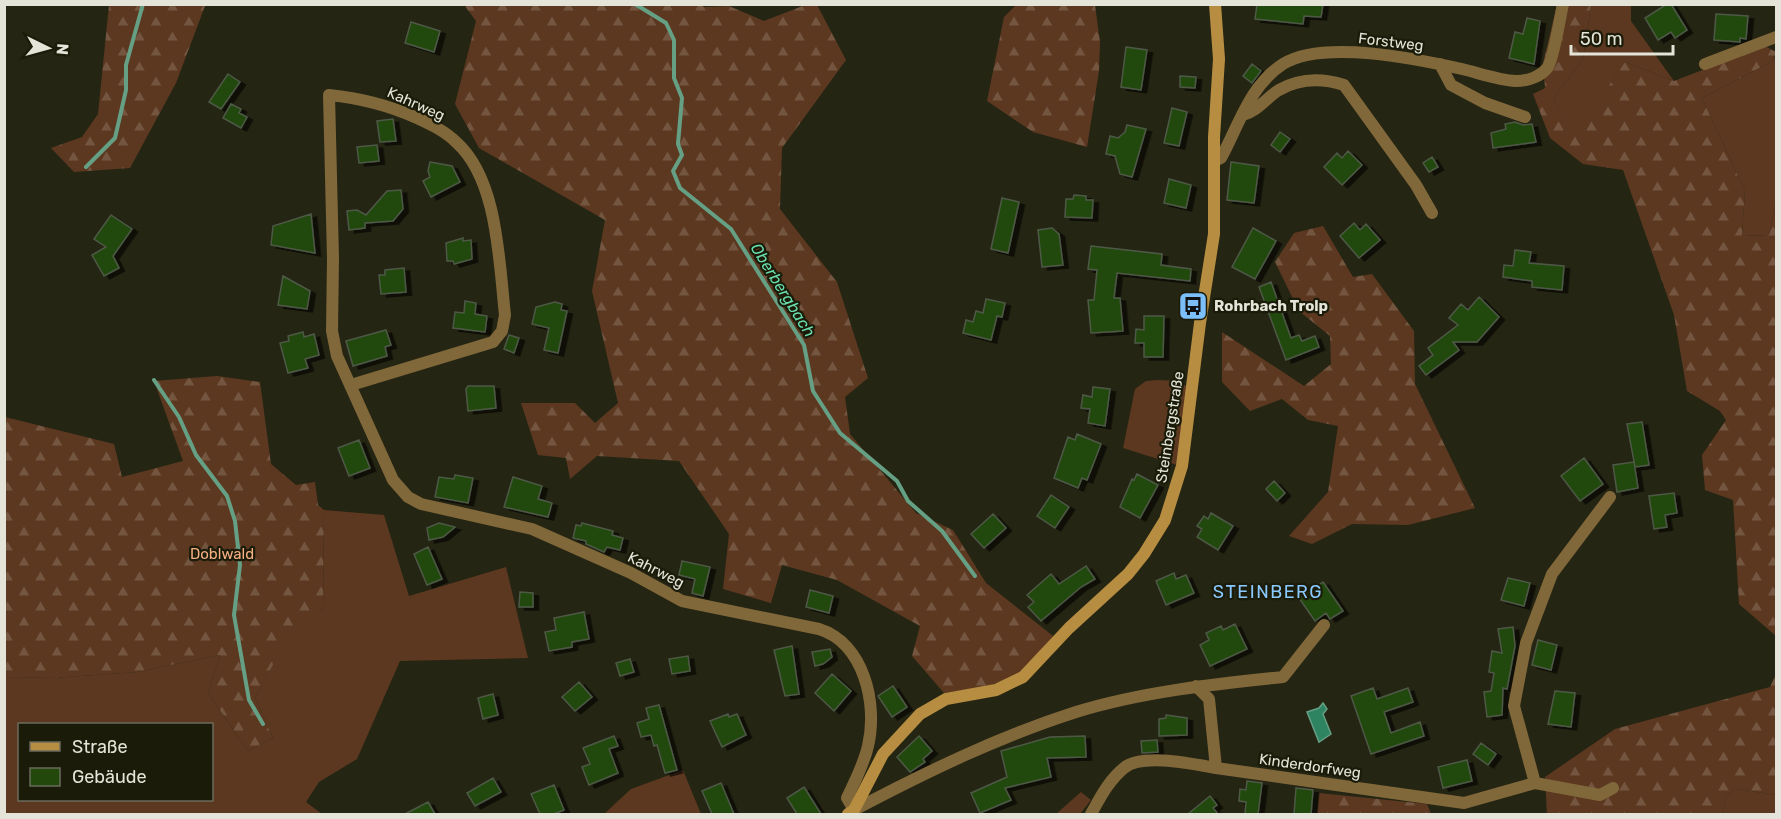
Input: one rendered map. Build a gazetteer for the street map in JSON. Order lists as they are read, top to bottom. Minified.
{"streets":{"main road":["Steinbergstraße"],"street":["Forstweg","Kahrweg","Kinderdorfweg"]},"crossings":[["Forstweg","Steinbergstraße"],["Kahrweg","Steinbergstraße"]],"districts":["STEINBERG"],"water":["Oberbergbach"],"parks":["Doblwald"],"places":{"bus stop":["Rohrbach Trolp"]},"legend":["Straße","Gebäude"],"scale_bar":"50 m","north":"right"}
